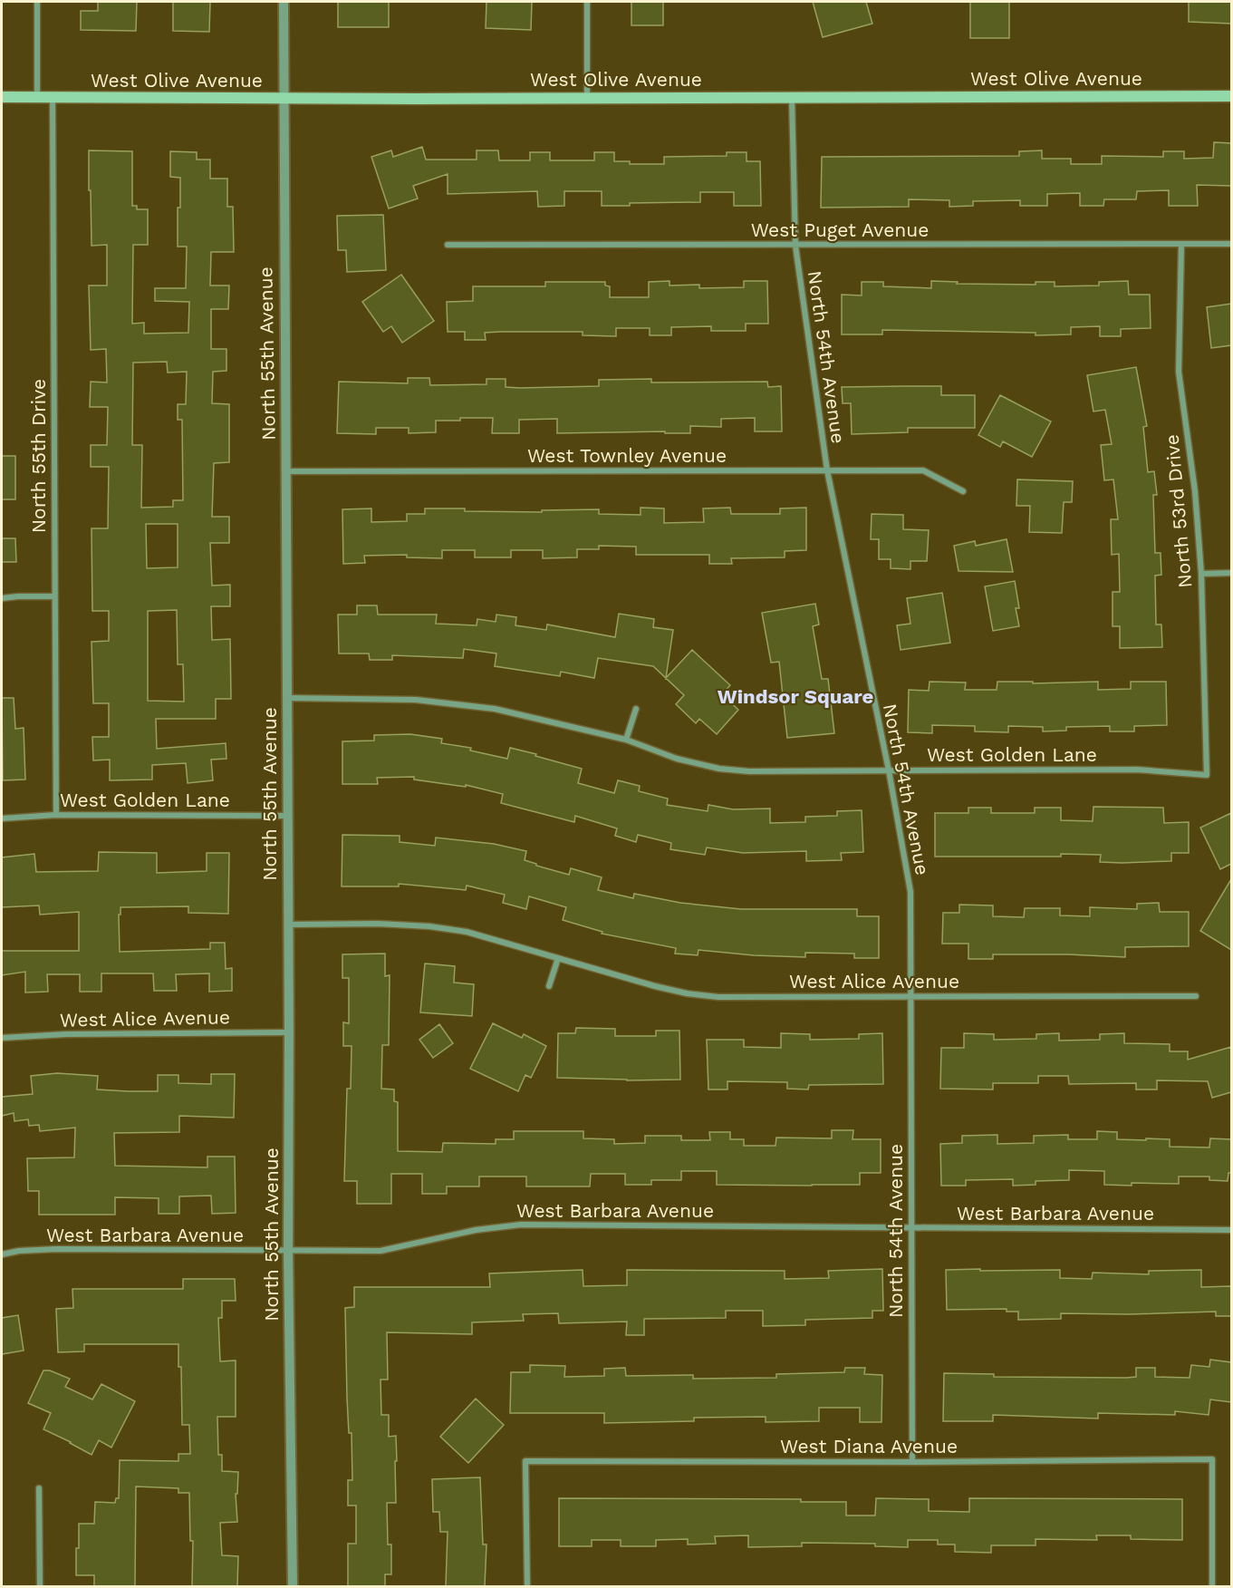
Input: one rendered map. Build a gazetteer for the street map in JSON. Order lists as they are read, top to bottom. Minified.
{"streets":{"main road":["West Olive Avenue"],"street":["West Puget Avenue","North 55th Avenue","North 54th Avenue","North 55th Drive","West Townley Avenue","North 53rd Drive","West Golden Lane","West Alice Avenue","West Barbara Avenue","West Diana Avenue"]},"crossings":[["West Olive Avenue","North 55th Avenue"],["West Olive Avenue","North 54th Avenue"],["West Olive Avenue","North 55th Drive"],["West Puget Avenue","North 54th Avenue"],["West Puget Avenue","North 53rd Drive"],["North 55th Avenue","West Townley Avenue"],["North 55th Avenue","West Golden Lane"],["North 55th Avenue","West Alice Avenue"],["North 55th Avenue","West Barbara Avenue"],["North 54th Avenue","West Townley Avenue"],["North 54th Avenue","West Golden Lane"],["North 54th Avenue","West Alice Avenue"],["North 54th Avenue","West Barbara Avenue"],["North 54th Avenue","West Diana Avenue"],["North 55th Drive","West Golden Lane"],["North 53rd Drive","West Golden Lane"]],"districts":["Windsor Square"]}
